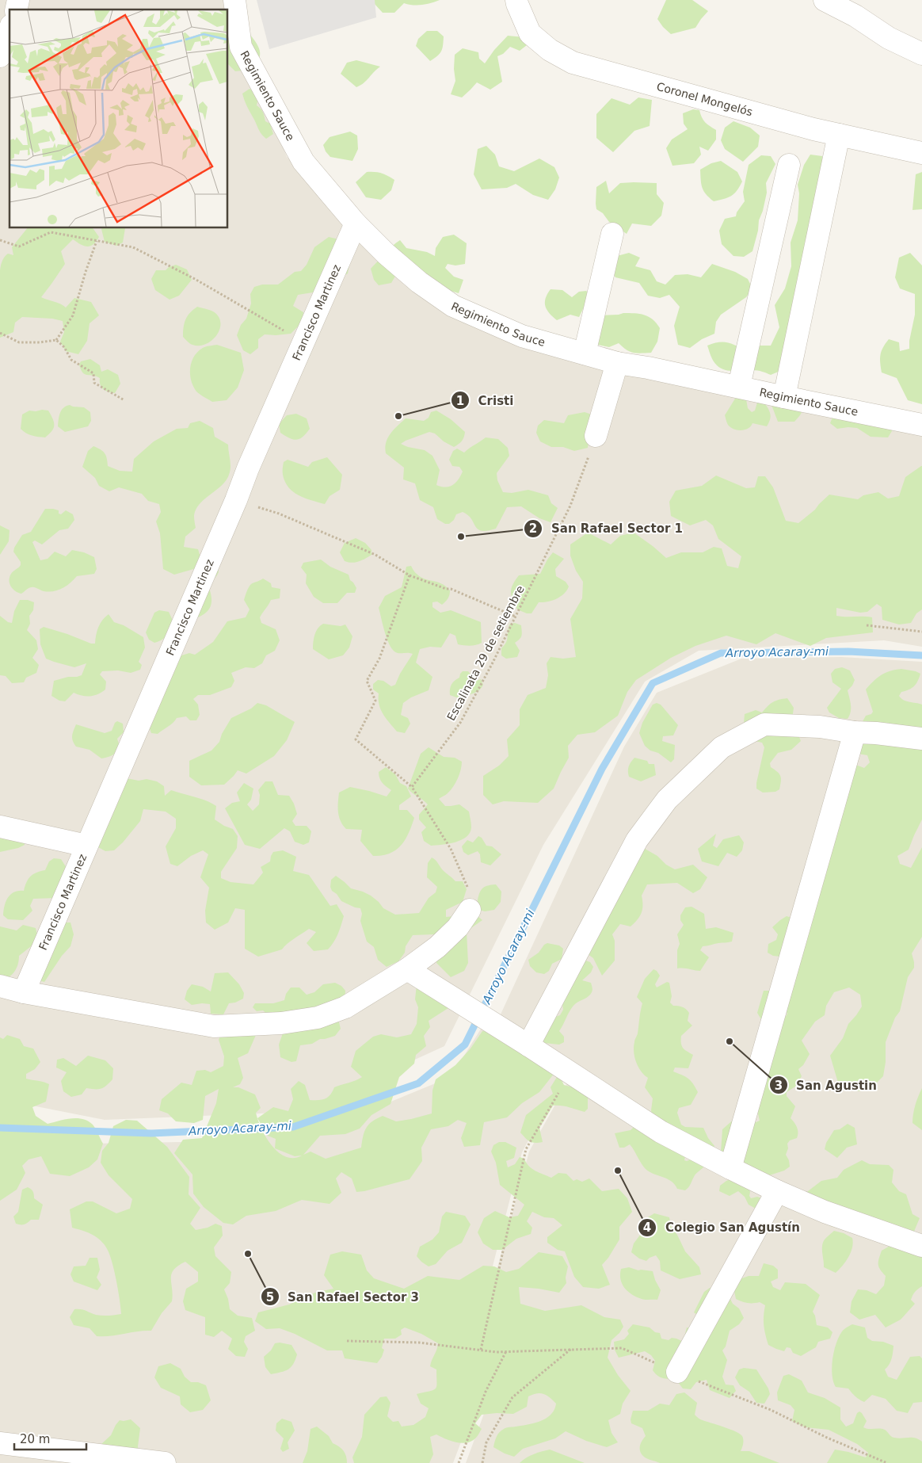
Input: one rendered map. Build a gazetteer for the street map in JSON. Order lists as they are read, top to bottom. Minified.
{"streets":{"street":["Regimiento Sauce","Coronel Mongelós","Francisco Martinez"],"path":["Escalinata 29 de setiembre"]},"crossings":[["Regimiento Sauce","Francisco Martinez"]],"water":["Arroyo Acaray-mi"],"places":["Cristi","San Rafael Sector 1","San Agustin","Colegio San Agustín","San Rafael Sector 3"],"scale_bar":"20 m"}
